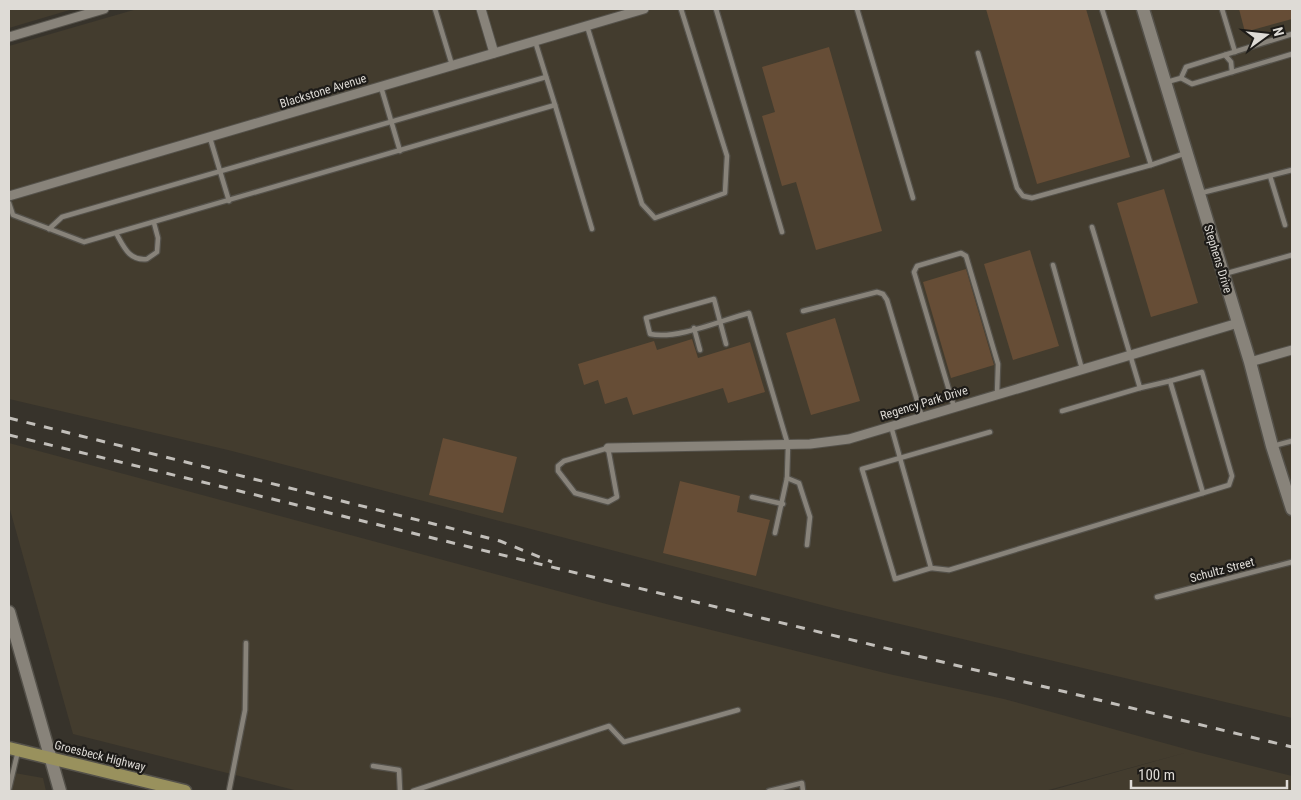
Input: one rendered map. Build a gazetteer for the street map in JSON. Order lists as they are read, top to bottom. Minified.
{"streets":{"main road":["Groesbeck Highway"],"street":["Blackstone Avenue","Stephens Drive","Regency Park Drive"],"lane":["Schultz Street"]},"crossings":[["Stephens Drive","Regency Park Drive"]],"scale_bar":"100 m","north":"right"}
